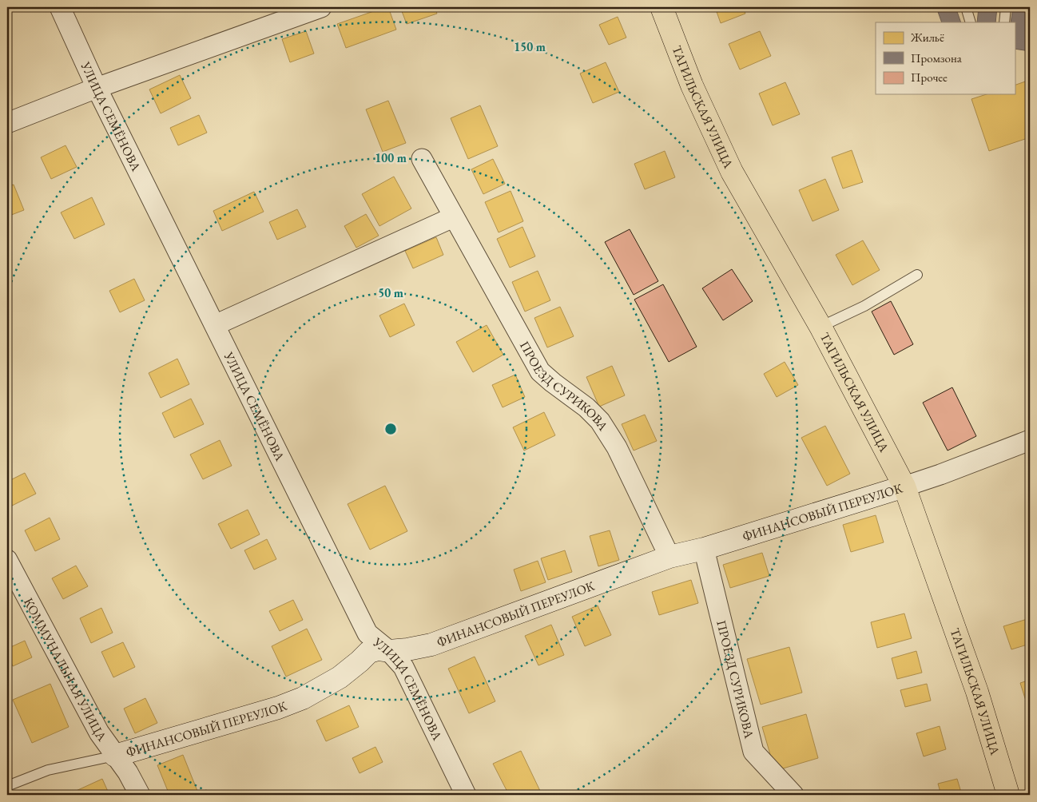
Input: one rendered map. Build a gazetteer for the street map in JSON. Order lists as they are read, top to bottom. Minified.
{"streets":{"main road":["ТАГИЛЬСКАЯ УЛИЦА"],"street":["УЛИЦА СЕМЁНОВА","ПРОЕЗД СУРИКОВА","ФИНАНСОВЫЙ ПЕРЕУЛОК","КОММУНАЛЬНАЯ УЛИЦА"]},"crossings":[["ТАГИЛЬСКАЯ УЛИЦА","ФИНАНСОВЫЙ ПЕРЕУЛОК"],["УЛИЦА СЕМЁНОВА","ФИНАНСОВЫЙ ПЕРЕУЛОК"],["ПРОЕЗД СУРИКОВА","ФИНАНСОВЫЙ ПЕРЕУЛОК"],["ФИНАНСОВЫЙ ПЕРЕУЛОК","КОММУНАЛЬНАЯ УЛИЦА"]],"legend":["Жильё","Промзона","Прочее"],"rings":["150 m","100 m","50 m"]}
